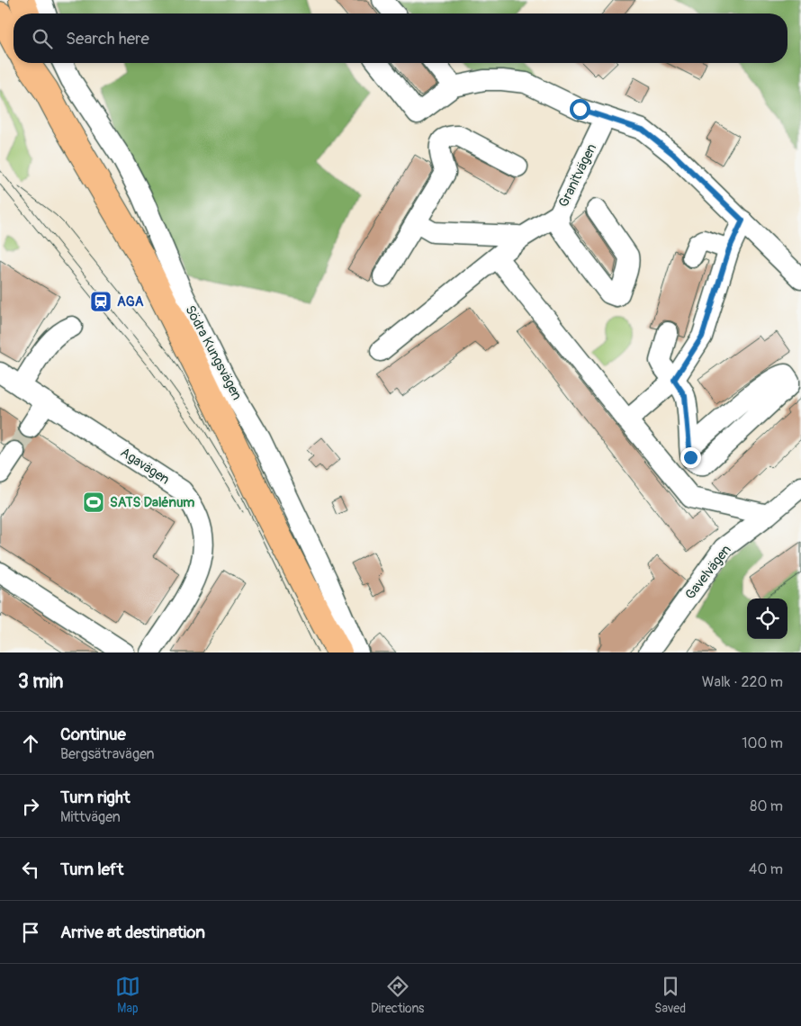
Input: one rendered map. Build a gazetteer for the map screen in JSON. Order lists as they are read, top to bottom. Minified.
{"streets":{"main road":["Södra Kungsvägen"],"street":["Granitvägen","Agavägen","Gavelvägen"]},"places":{"station":["AGA"],"sports":["SATS Dalénum"]},"page":{"search":"Search here","heading":["3 min","Walk · 220 m"],"list":[["Continue","Bergsätravägen","100 m"],["Turn right","Mittvägen","80 m"],["Turn left","40 m"],"Arrive at destination"],"nav":["Map","Directions","Saved"]}}
